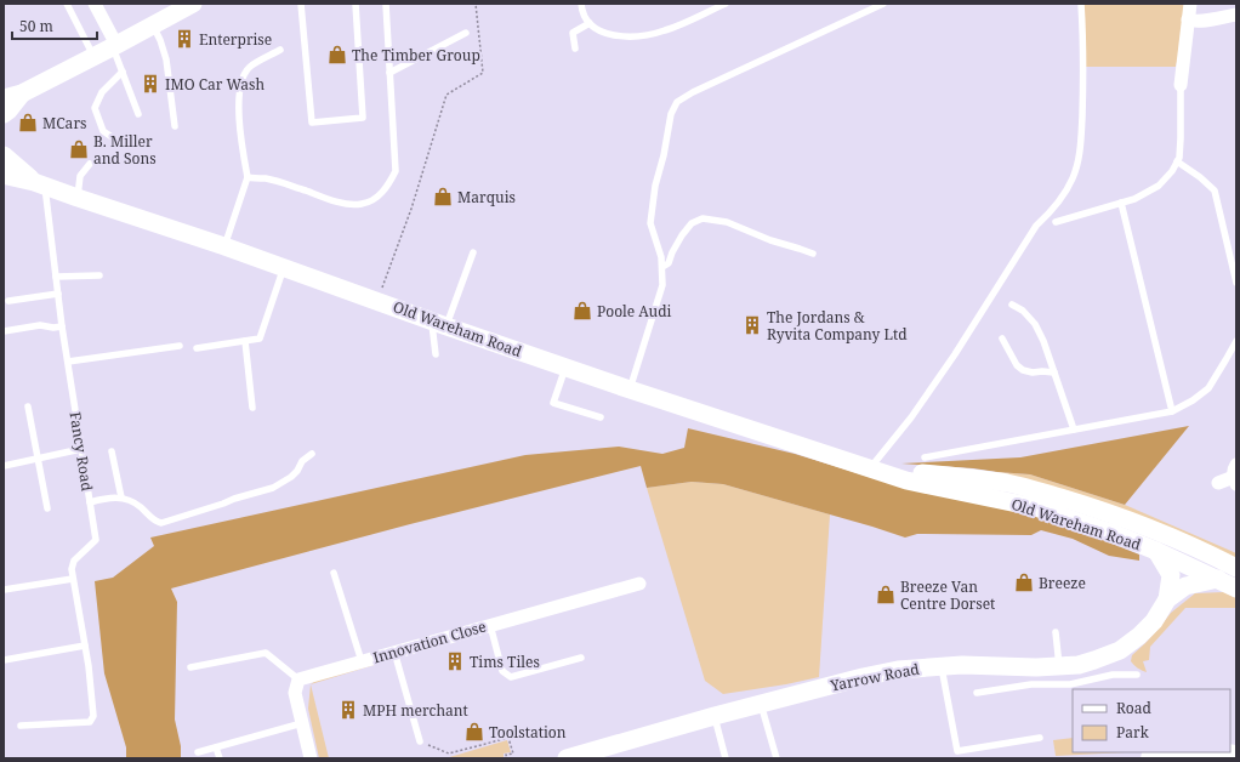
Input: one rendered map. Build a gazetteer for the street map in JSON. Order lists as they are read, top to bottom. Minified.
{"streets":{"street":["Old Wareham Road","Innovation Close","Yarrow Road"],"lane":["Fancy Road"]},"crossings":[["Old Wareham Road","Fancy Road"],["Old Wareham Road","Yarrow Road"]],"places":{"building":["Enterprise","IMO Car Wash","The Jordans & Ryvita Company Ltd","Tims Tiles","MPH merchant"],"shop":["The Timber Group","MCars","B. Miller and Sons","Marquis","Poole Audi","Breeze","Breeze Van Centre Dorset","Toolstation"]},"legend":["Road","Park"],"scale_bar":"50 m"}
